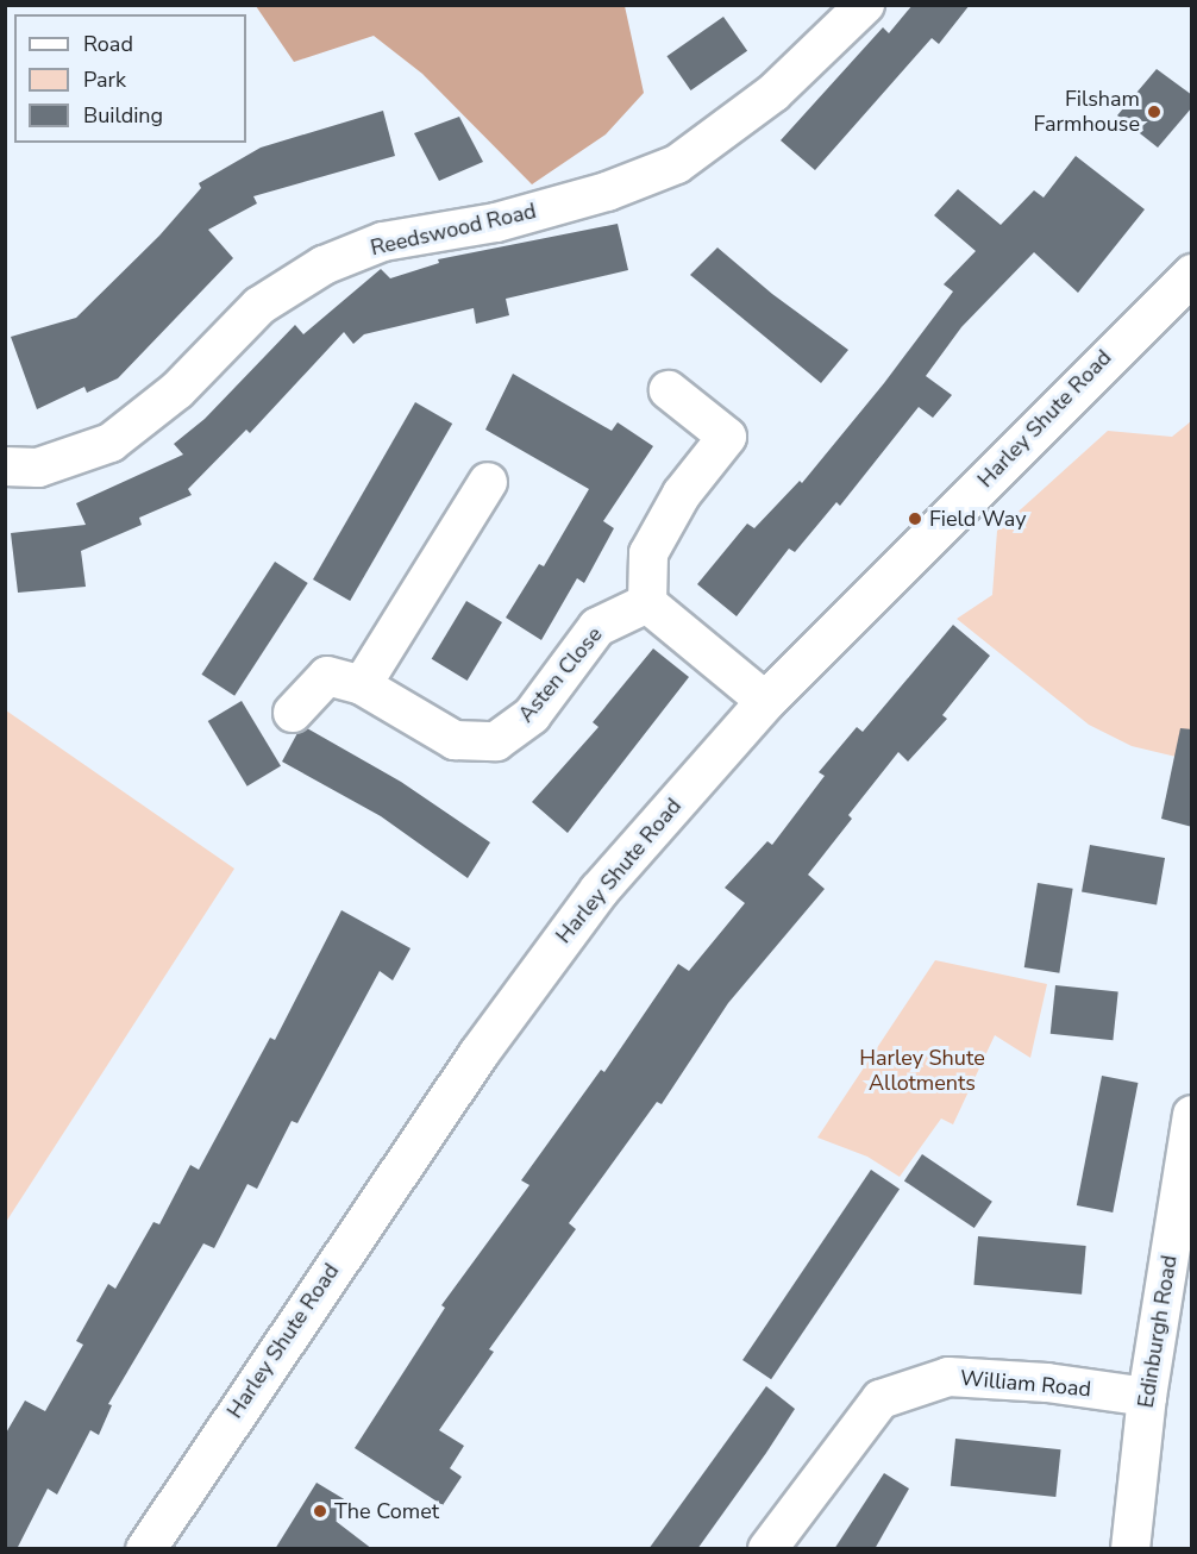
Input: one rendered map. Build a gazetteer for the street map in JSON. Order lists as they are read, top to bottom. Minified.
{"streets":{"main road":["Harley Shute Road"],"street":["Reedswood Road","Asten Close","Edinburgh Road","William Road"]},"crossings":[["Edinburgh Road","William Road"]],"parks":["Harley Shute Allotments"],"places":["Filsham Farmhouse","Field Way","The Comet"],"legend":["Road","Park","Building"]}
